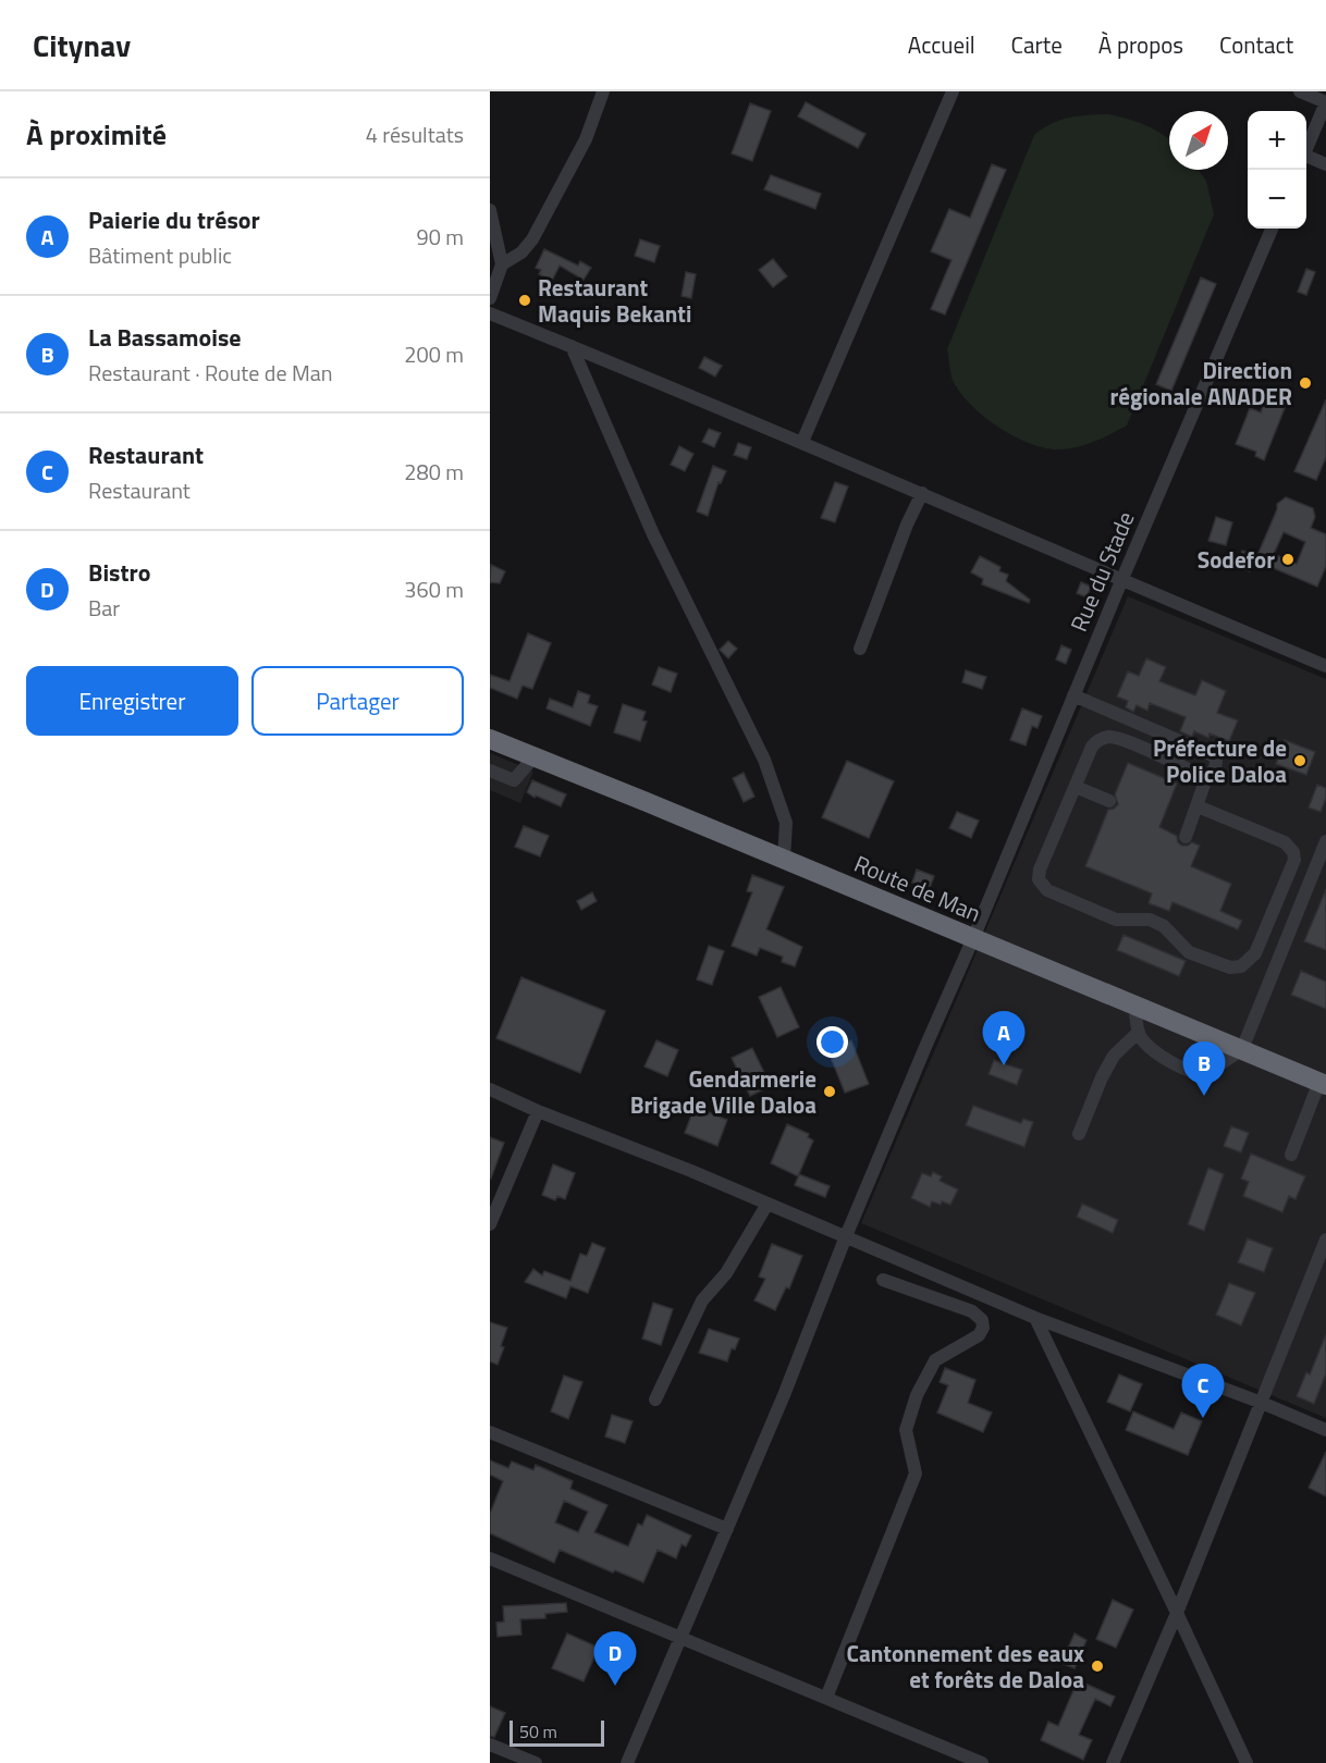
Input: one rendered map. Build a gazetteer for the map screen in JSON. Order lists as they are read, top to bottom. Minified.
{"streets":{"highway":["Route de Man"],"street":["Rue du Stade"]},"crossings":[["Rue du Stade","Route de Man"]],"places":["Restaurant Maquis Bekanti","Direction régionale ANADER","Sodefor","Préfecture de Police Daloa","Gendarmerie Brigade Ville Daloa","Cantonnement des eaux et forêts de Daloa"],"scale_bar":"50 m","north":"top right","page":{"header":"Citynav","nav":["Accueil","Carte","À propos","Contact"],"heading":["À proximité","4 résultats"],"map_buttons":["+","−"],"list":[{"mark":"A","name":"Paierie du trésor","note":"Bâtiment public","value":"90 m"},{"mark":"B","name":"La Bassamoise","note":"Restaurant · Route de Man","value":"200 m"},{"mark":"C","name":"Restaurant","note":"Restaurant","value":"280 m"},{"mark":"D","name":"Bistro","note":"Bar","value":"360 m"}],"buttons":["Enregistrer","Partager"],"pins":["A","B","C","D"],"scale":"50 m"}}
